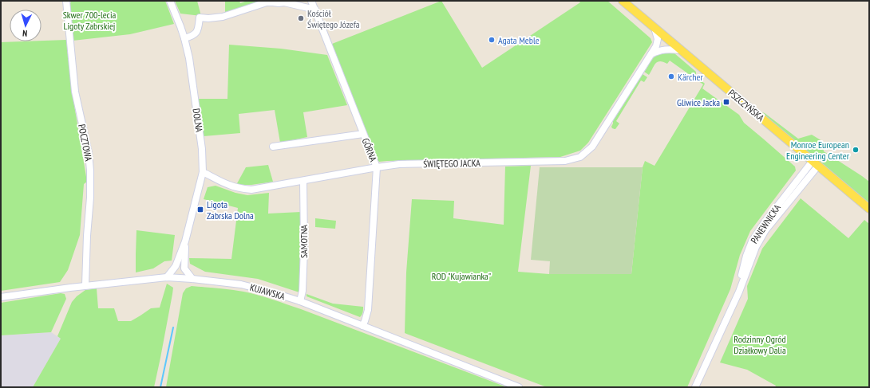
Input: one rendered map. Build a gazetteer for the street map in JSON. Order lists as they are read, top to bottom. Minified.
{"streets":{"main road":["PSZCZYŃSKA"],"street":["DOLNA","POCZTOWA","GÓRNA","ŚWIĘTEGO JACKA","PANEWNICKA","SAMOTNA","KUJAWSKA"]},"crossings":[["PSZCZYŃSKA","ŚWIĘTEGO JACKA"],["PSZCZYŃSKA","PANEWNICKA"],["DOLNA","ŚWIĘTEGO JACKA"],["DOLNA","KUJAWSKA"],["POCZTOWA","KUJAWSKA"],["GÓRNA","ŚWIĘTEGO JACKA"],["GÓRNA","KUJAWSKA"],["ŚWIĘTEGO JACKA","SAMOTNA"],["SAMOTNA","KUJAWSKA"]],"parks":["Skwer 700-lecia Ligoty Zabrskiej","ROD \"Kujawianka\"","Rodzinny Ogród Działkowy Dalia"],"places":{"other":["Kościół Świętego Józefa","Agata Meble","Kärcher","Monroe European Engineering Center"],"transit":["Gliwice Jacka","Ligota Zabrska Dolna"]},"north":"bottom"}
